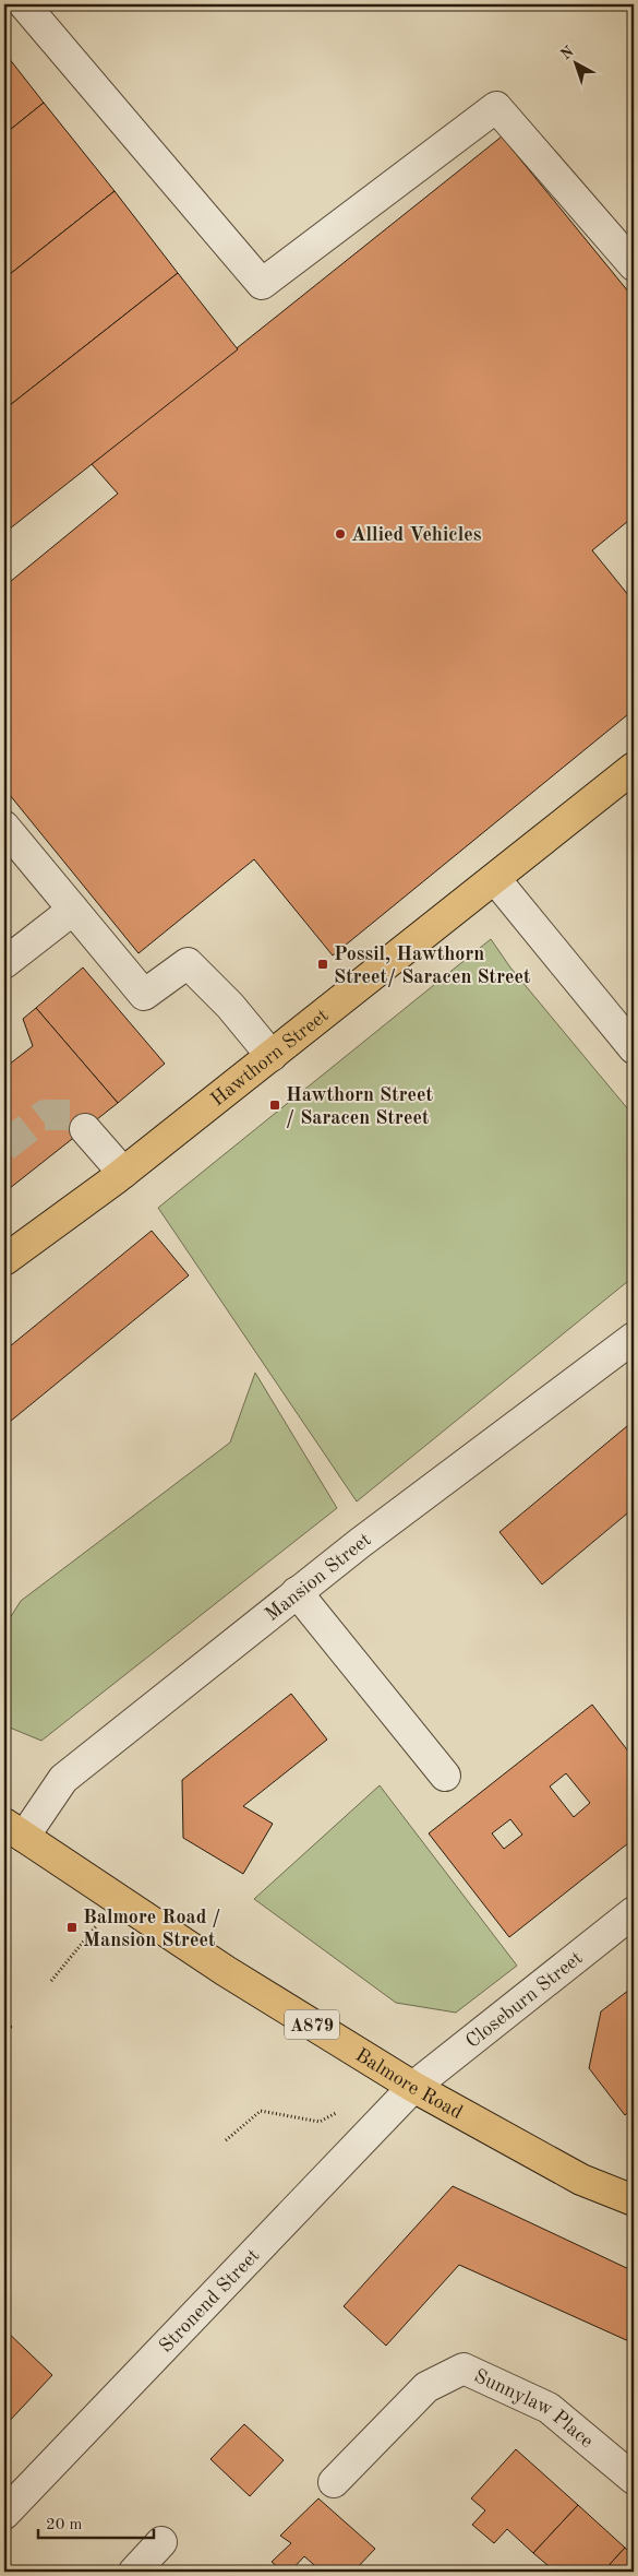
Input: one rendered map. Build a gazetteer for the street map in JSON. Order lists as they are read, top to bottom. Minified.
{"streets":{"main road":["Hawthorn Street","A879","Balmore Road"],"street":["Mansion Street","Closeburn Street","Stronend Street","Sunnylaw Place"]},"crossings":[["Mansion Street","Balmore Road"],["Closeburn Street","Balmore Road"],["Closeburn Street","Stronend Street"],["Balmore Road","Stronend Street"]],"places":{"other":["Allied Vehicles"],"transit":["Possil, Hawthorn Street/ Saracen Street","Hawthorn Street / Saracen Street","Balmore Road / Mansion Street"]},"scale_bar":"20 m","north":"top left"}
